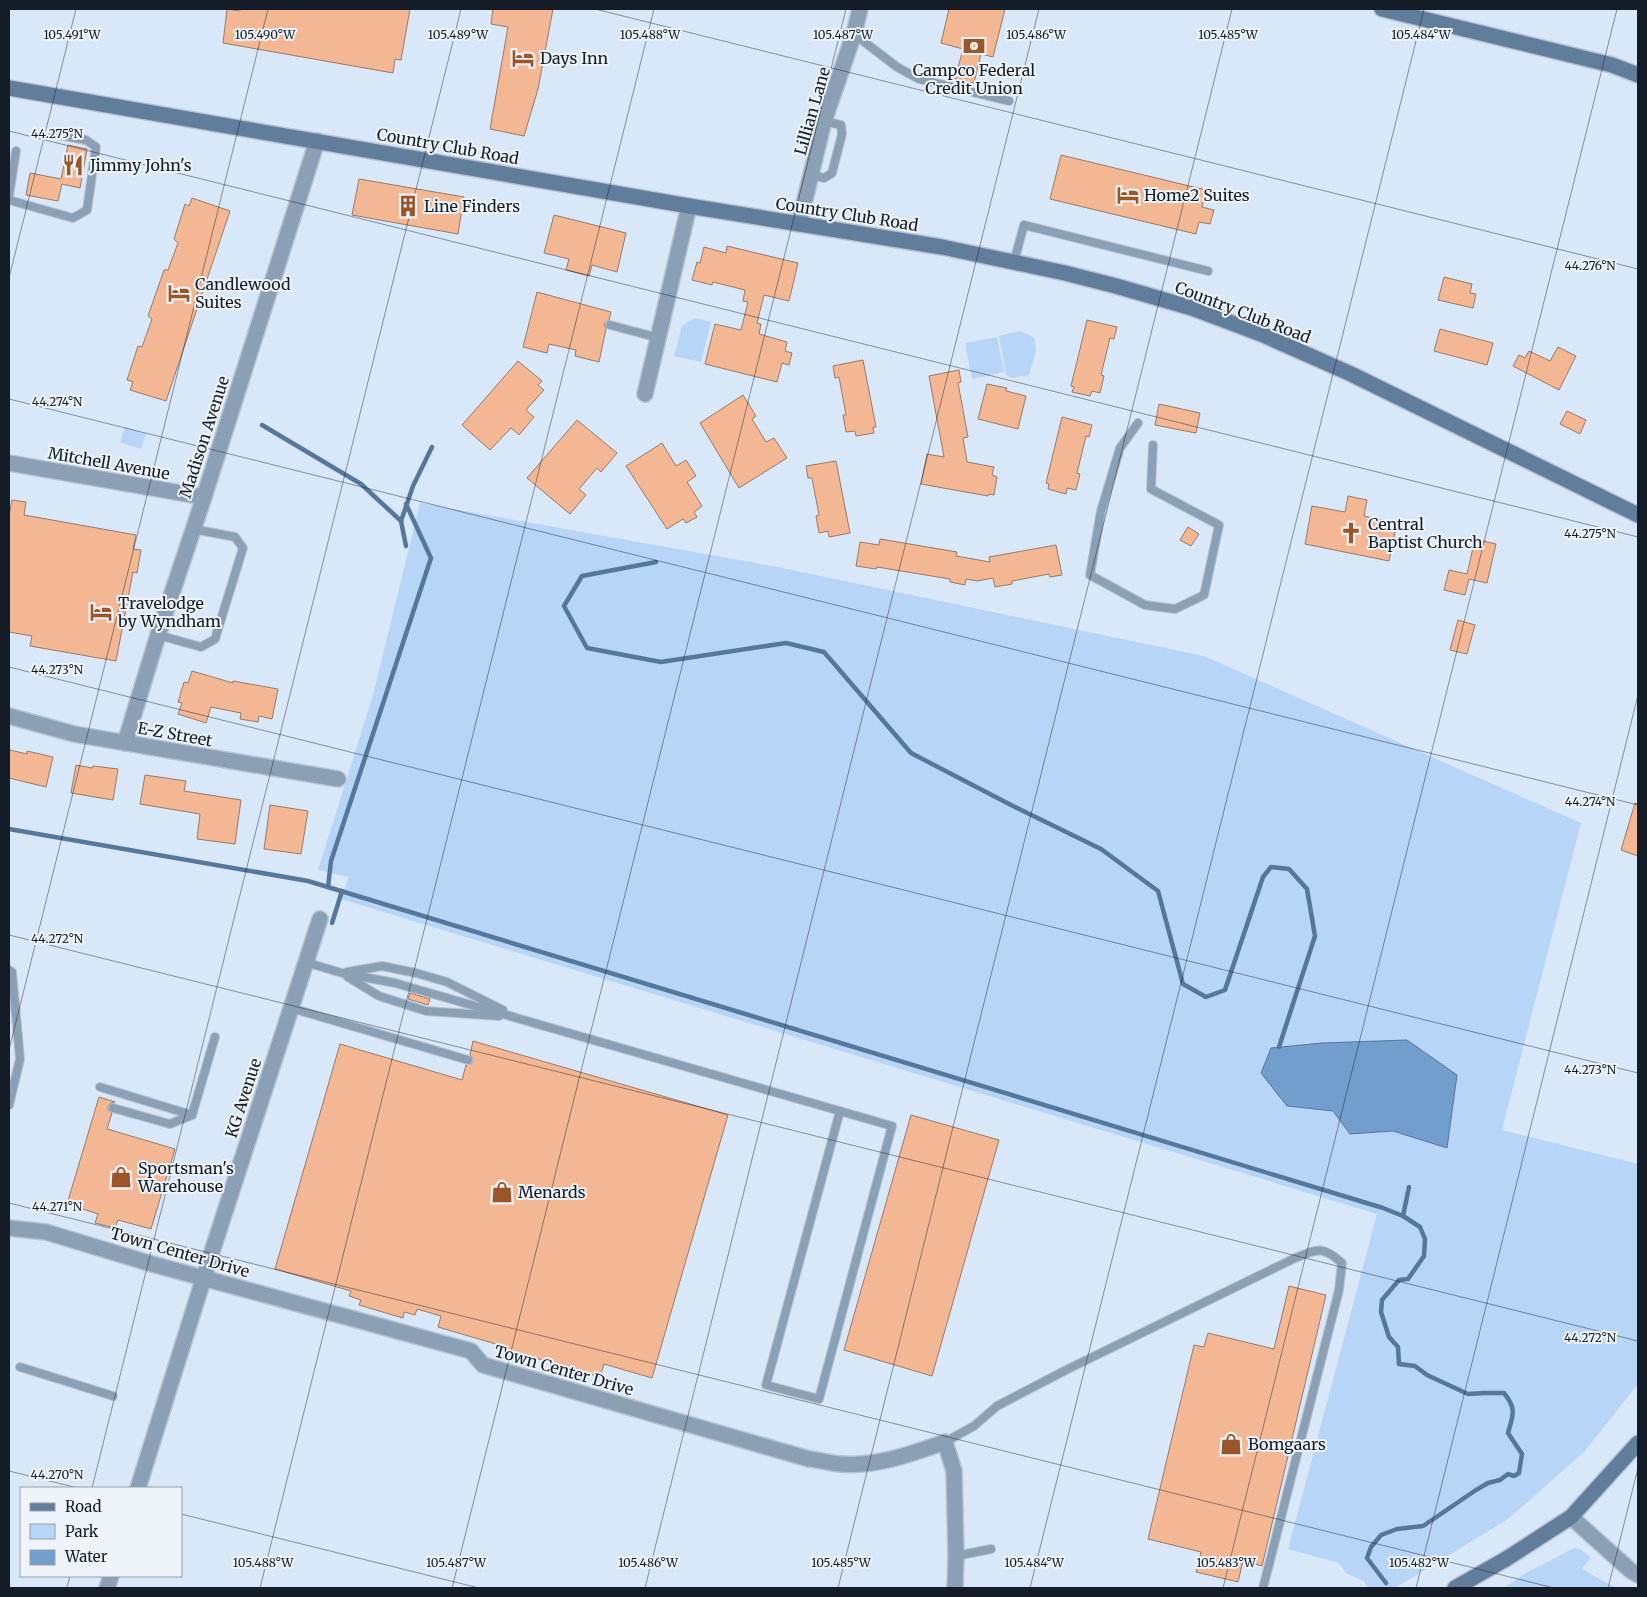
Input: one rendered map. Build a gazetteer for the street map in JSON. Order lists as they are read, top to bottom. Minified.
{"streets":{"street":["Lillian Lane","Country Club Road","Madison Avenue","Mitchell Avenue","E-Z Street","KG Avenue","Town Center Drive"]},"crossings":[["Lillian Lane","Country Club Road"],["Country Club Road","Madison Avenue"],["Madison Avenue","Mitchell Avenue"],["Madison Avenue","E-Z Street"],["KG Avenue","Town Center Drive"]],"places":{"bank":["Campco Federal Credit Union"],"hotel":["Days Inn","Home2 Suites","Candlewood Suites","Travelodge by Wyndham"],"restaurant":["Jimmy John's"],"building":["Line Finders"],"church":["Central Baptist Church"],"shop":["Sportsman's Warehouse","Menards","Bomgaars"]},"legend":["Road","Park","Water"],"coordinates":["105.489°W","105.488°W","105.487°W","105.486°W","105.485°W","105.484°W","105.491°W","105.490°W","44.275°N","44.276°N","44.274°N","44.273°N","44.272°N","44.271°N","44.270°N","105.483°W","105.482°W"]}
